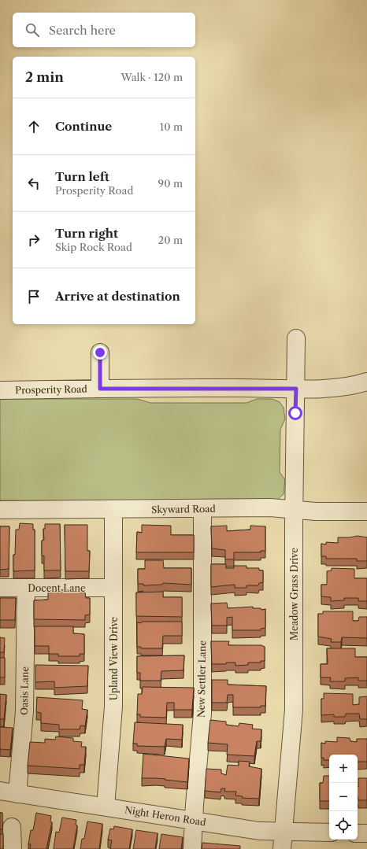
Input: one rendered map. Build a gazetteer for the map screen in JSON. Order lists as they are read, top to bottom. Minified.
{"streets":{"street":["Prosperity Road","Skyward Road","Docent Lane","Meadow Grass Drive","Upland View Drive","New Settler Lane","Oasis Lane","Night Heron Road"]},"crossings":[["Prosperity Road","Meadow Grass Drive"],["Skyward Road","Meadow Grass Drive"],["Skyward Road","Upland View Drive"],["Skyward Road","New Settler Lane"],["Docent Lane","Upland View Drive"],["Docent Lane","Oasis Lane"],["Meadow Grass Drive","Night Heron Road"],["Upland View Drive","Night Heron Road"],["New Settler Lane","Night Heron Road"],["Oasis Lane","Night Heron Road"]],"page":{"search":"Search here","heading":["2 min","Walk · 120 m"],"list":[["Continue","10 m"],["Turn left","Prosperity Road","90 m"],["Turn right","Skip Rock Road","20 m"],"Arrive at destination"],"map_buttons":["+","−"]}}
